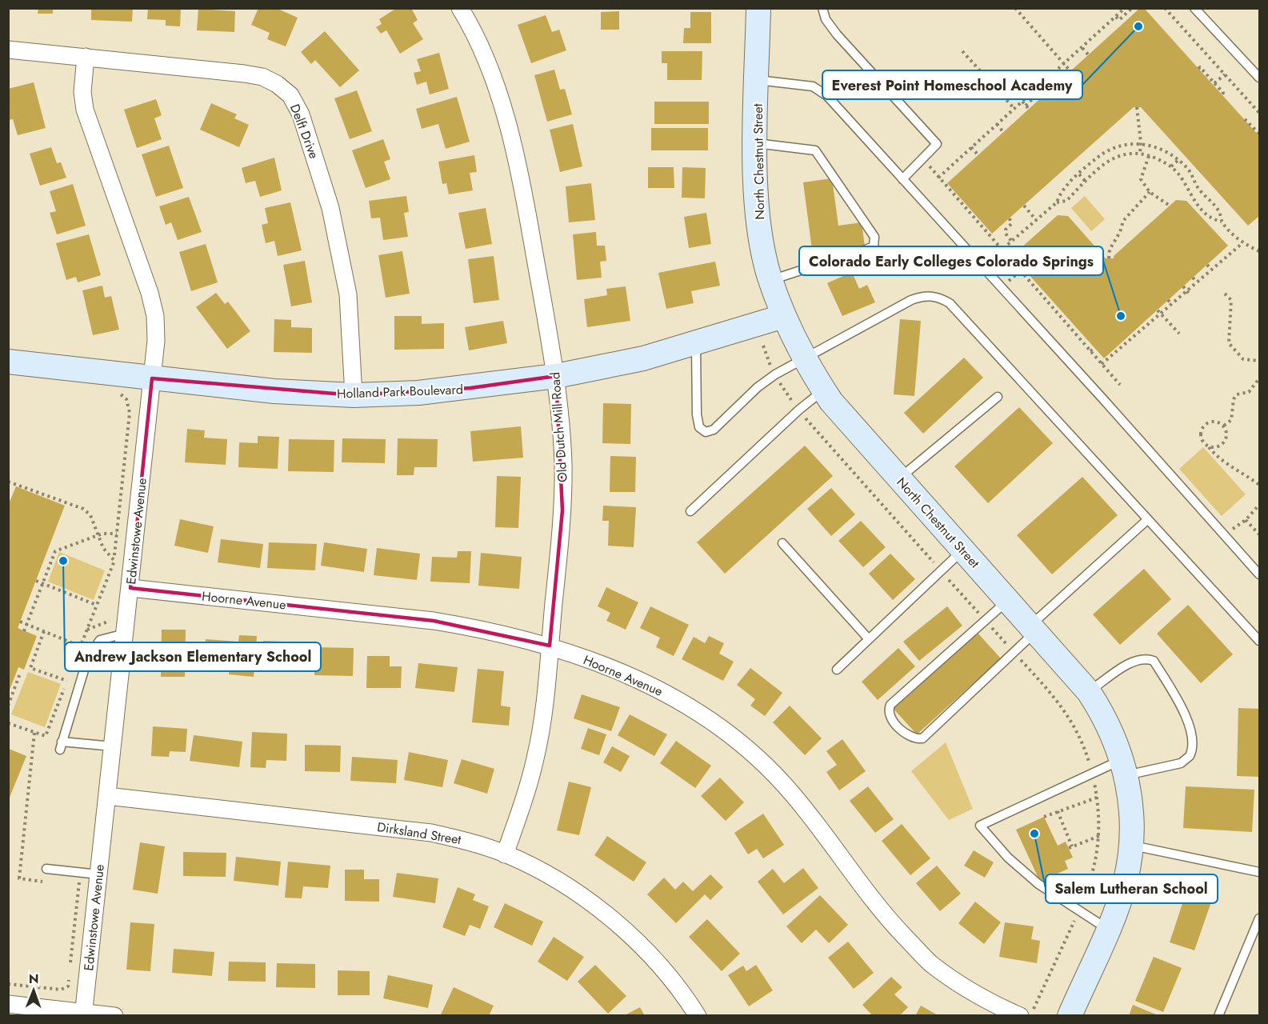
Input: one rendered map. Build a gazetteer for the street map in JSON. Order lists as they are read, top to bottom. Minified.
{"streets":{"main road":["North Chestnut Street","Holland Park Boulevard"],"street":["Delft Drive","Old Dutch Mill Road","Edwinstowe Avenue","Hoorne Avenue","Dirksland Street"]},"crossings":[["Delft Drive","Holland Park Boulevard"],["Delft Drive","Edwinstowe Avenue"],["North Chestnut Street","Holland Park Boulevard"],["Holland Park Boulevard","Old Dutch Mill Road"],["Holland Park Boulevard","Edwinstowe Avenue"],["Old Dutch Mill Road","Hoorne Avenue"],["Old Dutch Mill Road","Dirksland Street"],["Edwinstowe Avenue","Hoorne Avenue"],["Edwinstowe Avenue","Dirksland Street"]],"places":["Everest Point Homeschool Academy","Colorado Early Colleges Colorado Springs","Andrew Jackson Elementary School","Salem Lutheran School"],"north":"top"}
